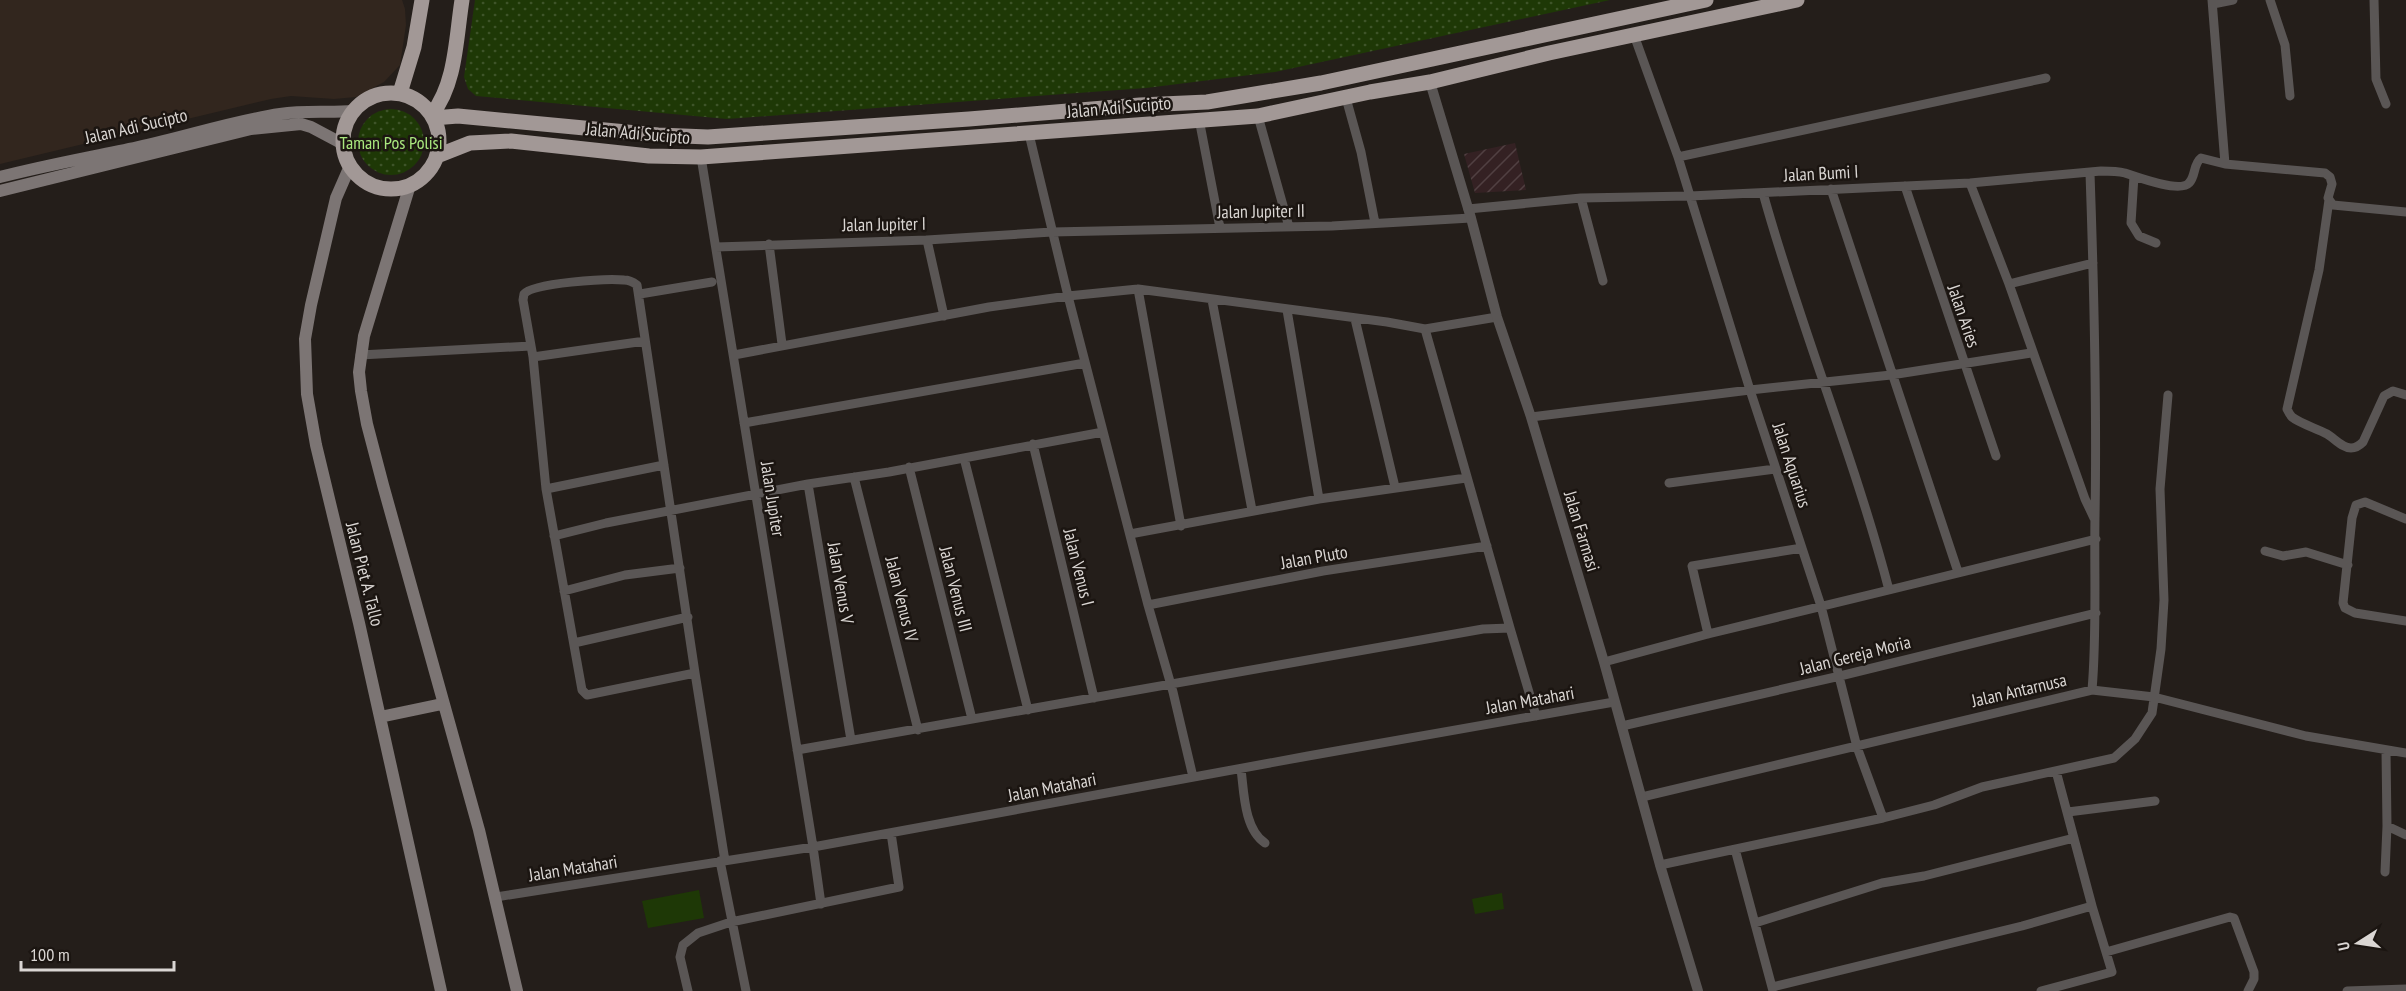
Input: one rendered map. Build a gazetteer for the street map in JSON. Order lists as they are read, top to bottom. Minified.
{"streets":{"highway":["Jalan Adi Sucipto"],"main road":["Jalan Piet A. Tallo"],"street":["Jalan Bumi I","Jalan Jupiter II","Jalan Jupiter I","Jalan Aries","Jalan Aquarius","Jalan Jupiter","Jalan Farmasi","Jalan Pluto","Jalan Venus I","Jalan Venus V","Jalan Venus III","Jalan Venus IV","Jalan Gereja Moria","Jalan Antarnusa","Jalan Matahari"]},"crossings":[["Jalan Adi Sucipto","Jalan Aquarius"],["Jalan Adi Sucipto","Jalan Jupiter"],["Jalan Adi Sucipto","Jalan Farmasi"],["Jalan Adi Sucipto","Jalan Piet A. Tallo"],["Jalan Bumi I","Jalan Jupiter II"],["Jalan Bumi I","Jalan Aries"],["Jalan Bumi I","Jalan Aquarius"],["Jalan Bumi I","Jalan Farmasi"],["Jalan Jupiter II","Jalan Jupiter I"],["Jalan Jupiter II","Jalan Farmasi"],["Jalan Jupiter I","Jalan Jupiter"],["Jalan Aquarius","Jalan Gereja Moria"],["Jalan Aquarius","Jalan Antarnusa"],["Jalan Jupiter","Jalan Matahari"],["Jalan Farmasi","Jalan Gereja Moria"],["Jalan Farmasi","Jalan Antarnusa"],["Jalan Farmasi","Jalan Matahari"]],"parks":["Taman Pos Polisi"],"scale_bar":"100 m","north":"left"}
